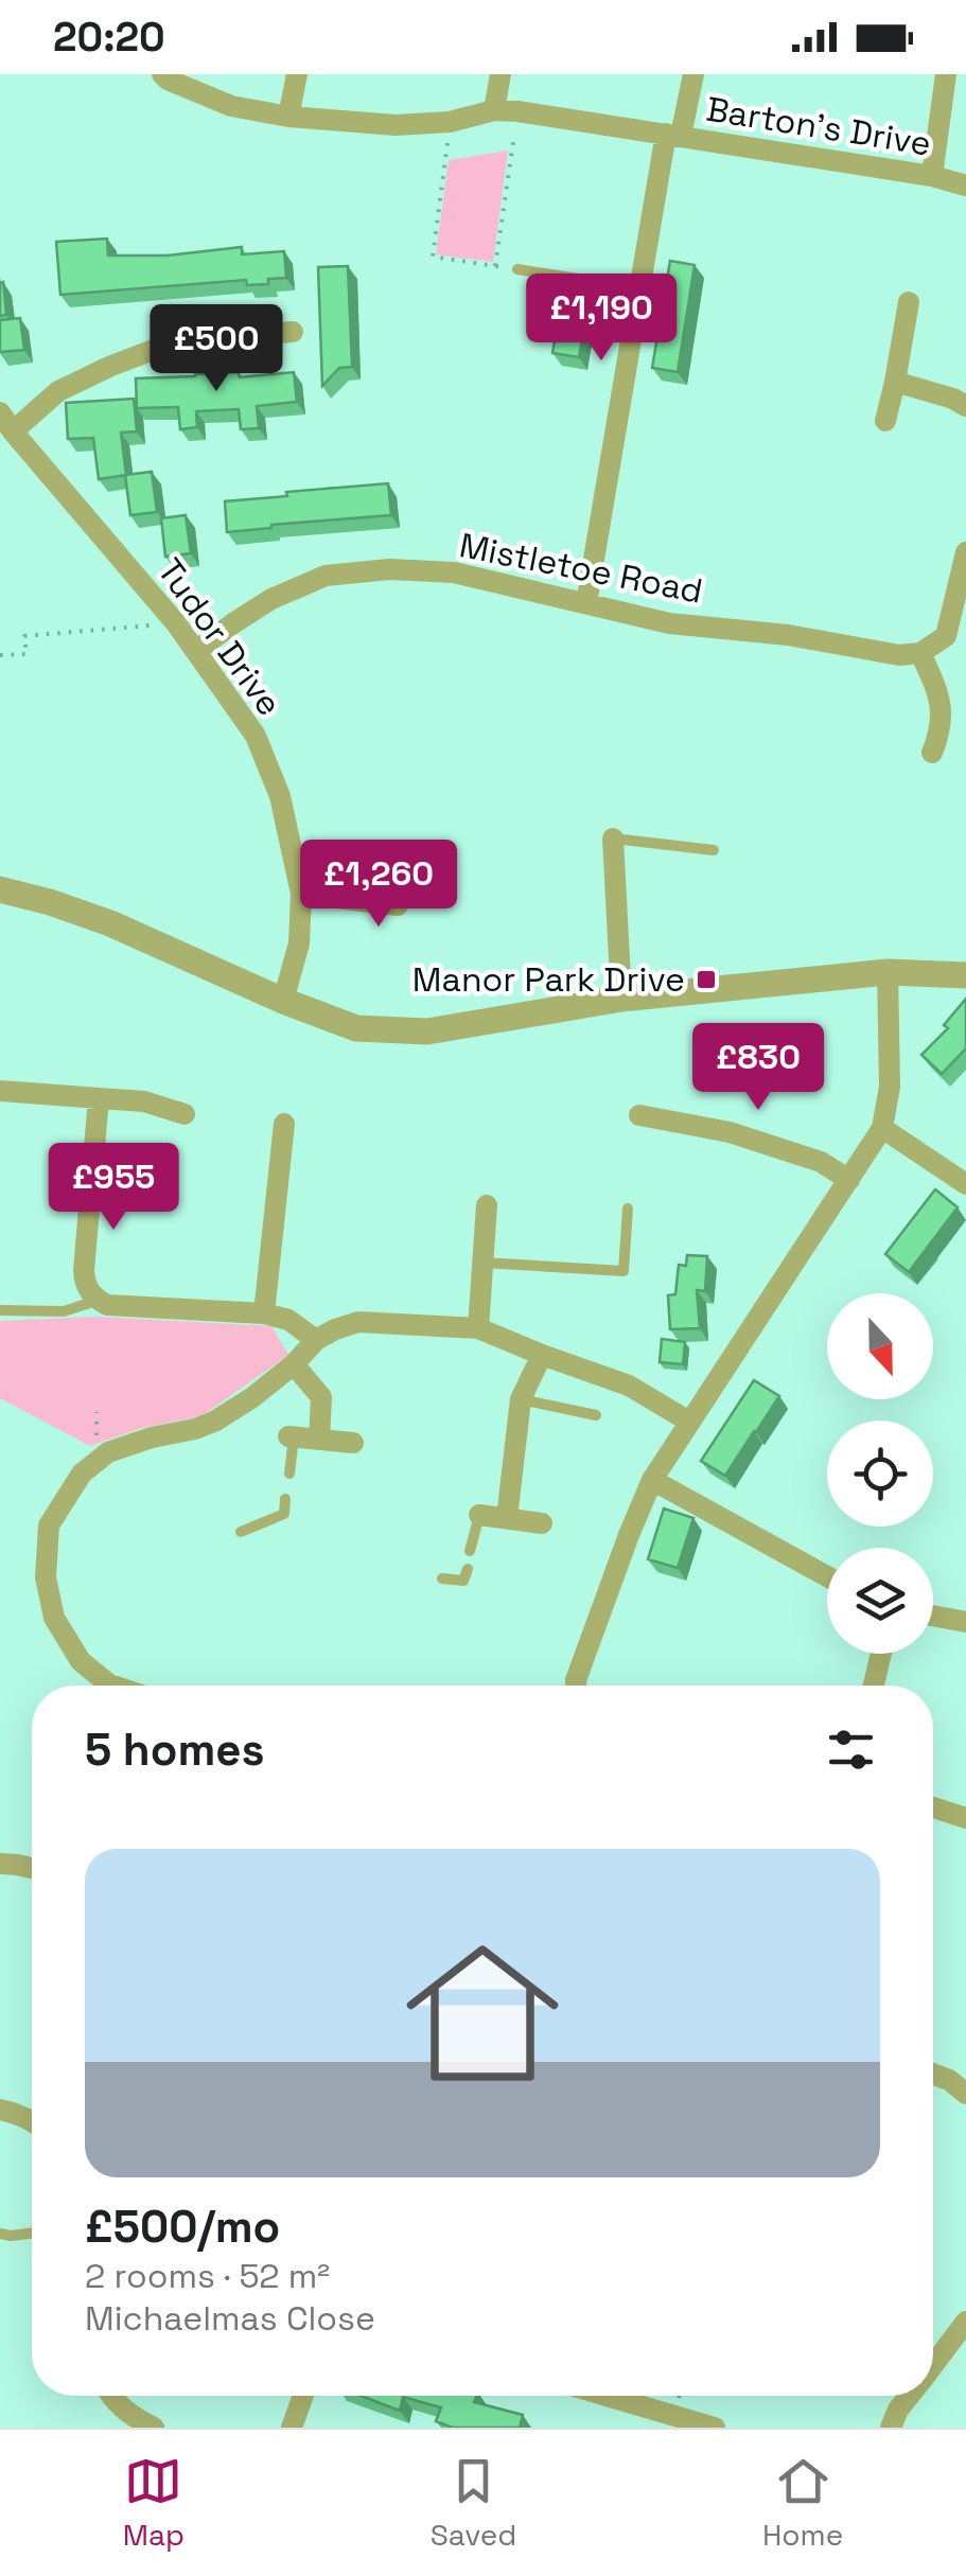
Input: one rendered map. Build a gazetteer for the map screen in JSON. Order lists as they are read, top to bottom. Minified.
{"streets":{"street":["Barton's Drive","Mistletoe Road","Tudor Drive"]},"crossings":[["Mistletoe Road","Tudor Drive"]],"places":{"transit":["Manor Park Drive"]},"north":"bottom","page":{"status":"20:20","price":["£1,190","£500","£1,260","£830","£955"],"heading":"5 homes","list":[{"name":"£500/mo","note":"2 rooms · 52 m² · Michaelmas Close"}],"tabs":["Map","Saved","Home"]}}
